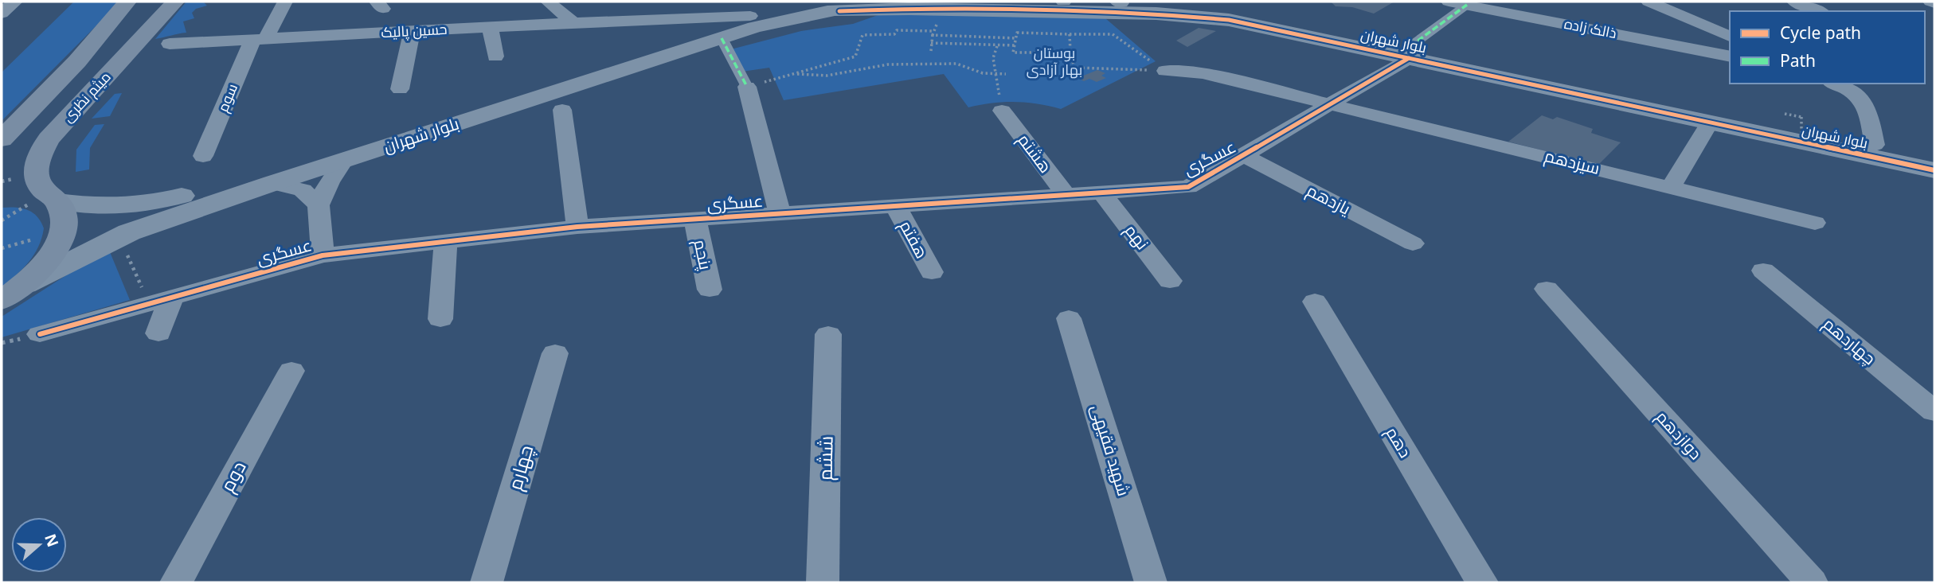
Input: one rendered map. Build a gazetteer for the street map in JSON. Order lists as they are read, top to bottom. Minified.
{"streets":{"main road":["میثم نظری"],"street":["ذالک زاده","حسین پالیک","بلوار شهران","سوم","هشتم","عسگری","سیزدهم","یازدهم","نهم","هفتم","پنجم","چهاردهم","دوازدهم","دهم","شهید فقیهی","ششم","چهارم","دوم"]},"crossings":[["حسین پالیک","بلوار شهران"],["حسین پالیک","سوم"],["بلوار شهران","میثم نظری"],["بلوار شهران","عسگری"],["هشتم","عسگری"],["عسگری","سیزدهم"],["عسگری","یازدهم"],["عسگری","نهم"],["عسگری","هفتم"],["عسگری","پنجم"]],"parks":["بوستان بهار آزادی"],"legend":["Cycle path","Path"],"north":"right"}
